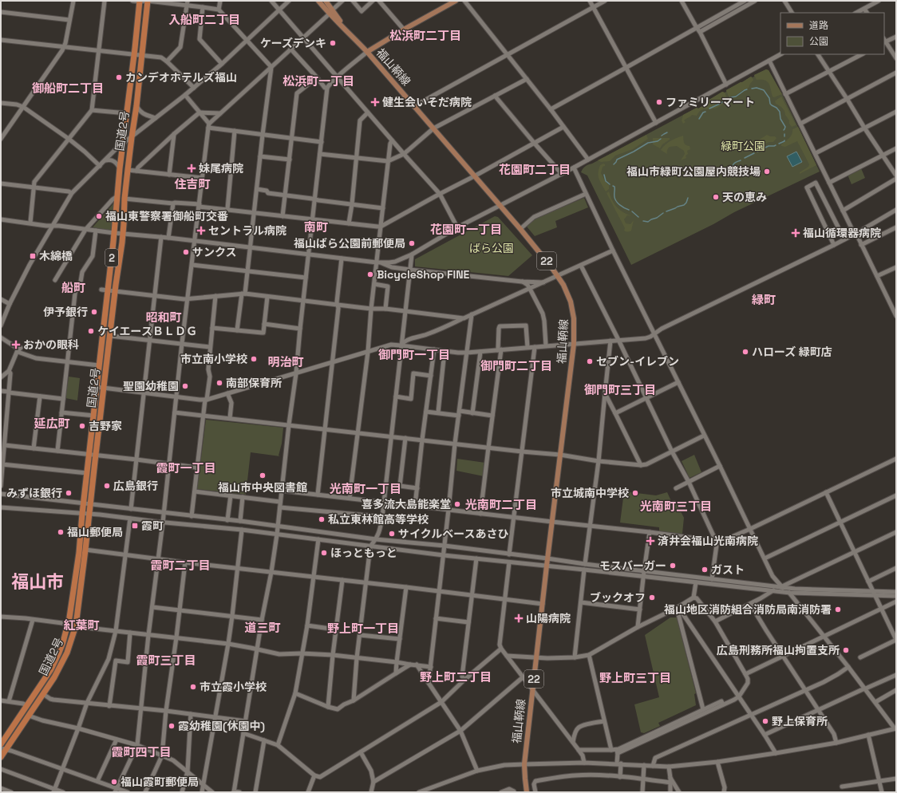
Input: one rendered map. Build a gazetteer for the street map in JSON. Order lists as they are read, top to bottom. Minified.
{"streets":{"highway":["国道2号","2"],"main road":["福山鞆線","22"]},"districts":["入船町二丁目","松浜町二丁目","松浜町一丁目","御船町二丁目","花園町二丁目","住吉町","南町","花園町一丁目","船町","緑町","昭和町","御門町一丁目","明治町","御門町二丁目","御門町三丁目","延広町","霞町一丁目","光南町一丁目","光南町二丁目","光南町三丁目","霞町二丁目","福山市","紅葉町","道三町","野上町一丁目","霞町三丁目","野上町二丁目","野上町三丁目","霞町四丁目"],"parks":["緑町公園","ばら公園"],"places":{"other":["ケーズデンキ","カンデオホテルズ福山","ファミリーマート","福山市緑町公園屋内競技場","天の恵み","福山東警察署御船町交番","福山ばら公園前郵便局","サンクス","BicycleShop FINE","伊予銀行","ケイエースＢＬＤＧ","ハローズ 緑町店","市立南小学校","セブン-イレブン","南部保育所","聖園幼稚園","吉野家","福山市中央図書館","広島銀行","みずほ銀行","市立城南中学校","喜多流大島能楽堂","私立東林館高等学校","福山郵便局","サイクルベースあさひ","ほっともっと","モスバーガー","ガスト","ブックオフ","福山地区消防組合消防局南消防署","広島刑務所福山拘置支所","市立霞小学校","野上保育所","霞幼稚園(休園中)","福山霞町郵便局"],"health":["健生会いそだ病院","妹尾病院","セントラル病院","福山循環器病院","おかの眼科","済井会福山光南病院","山陽病院"],"transit":["木綿橋","霞町"]},"legend":["道路","公園"]}
